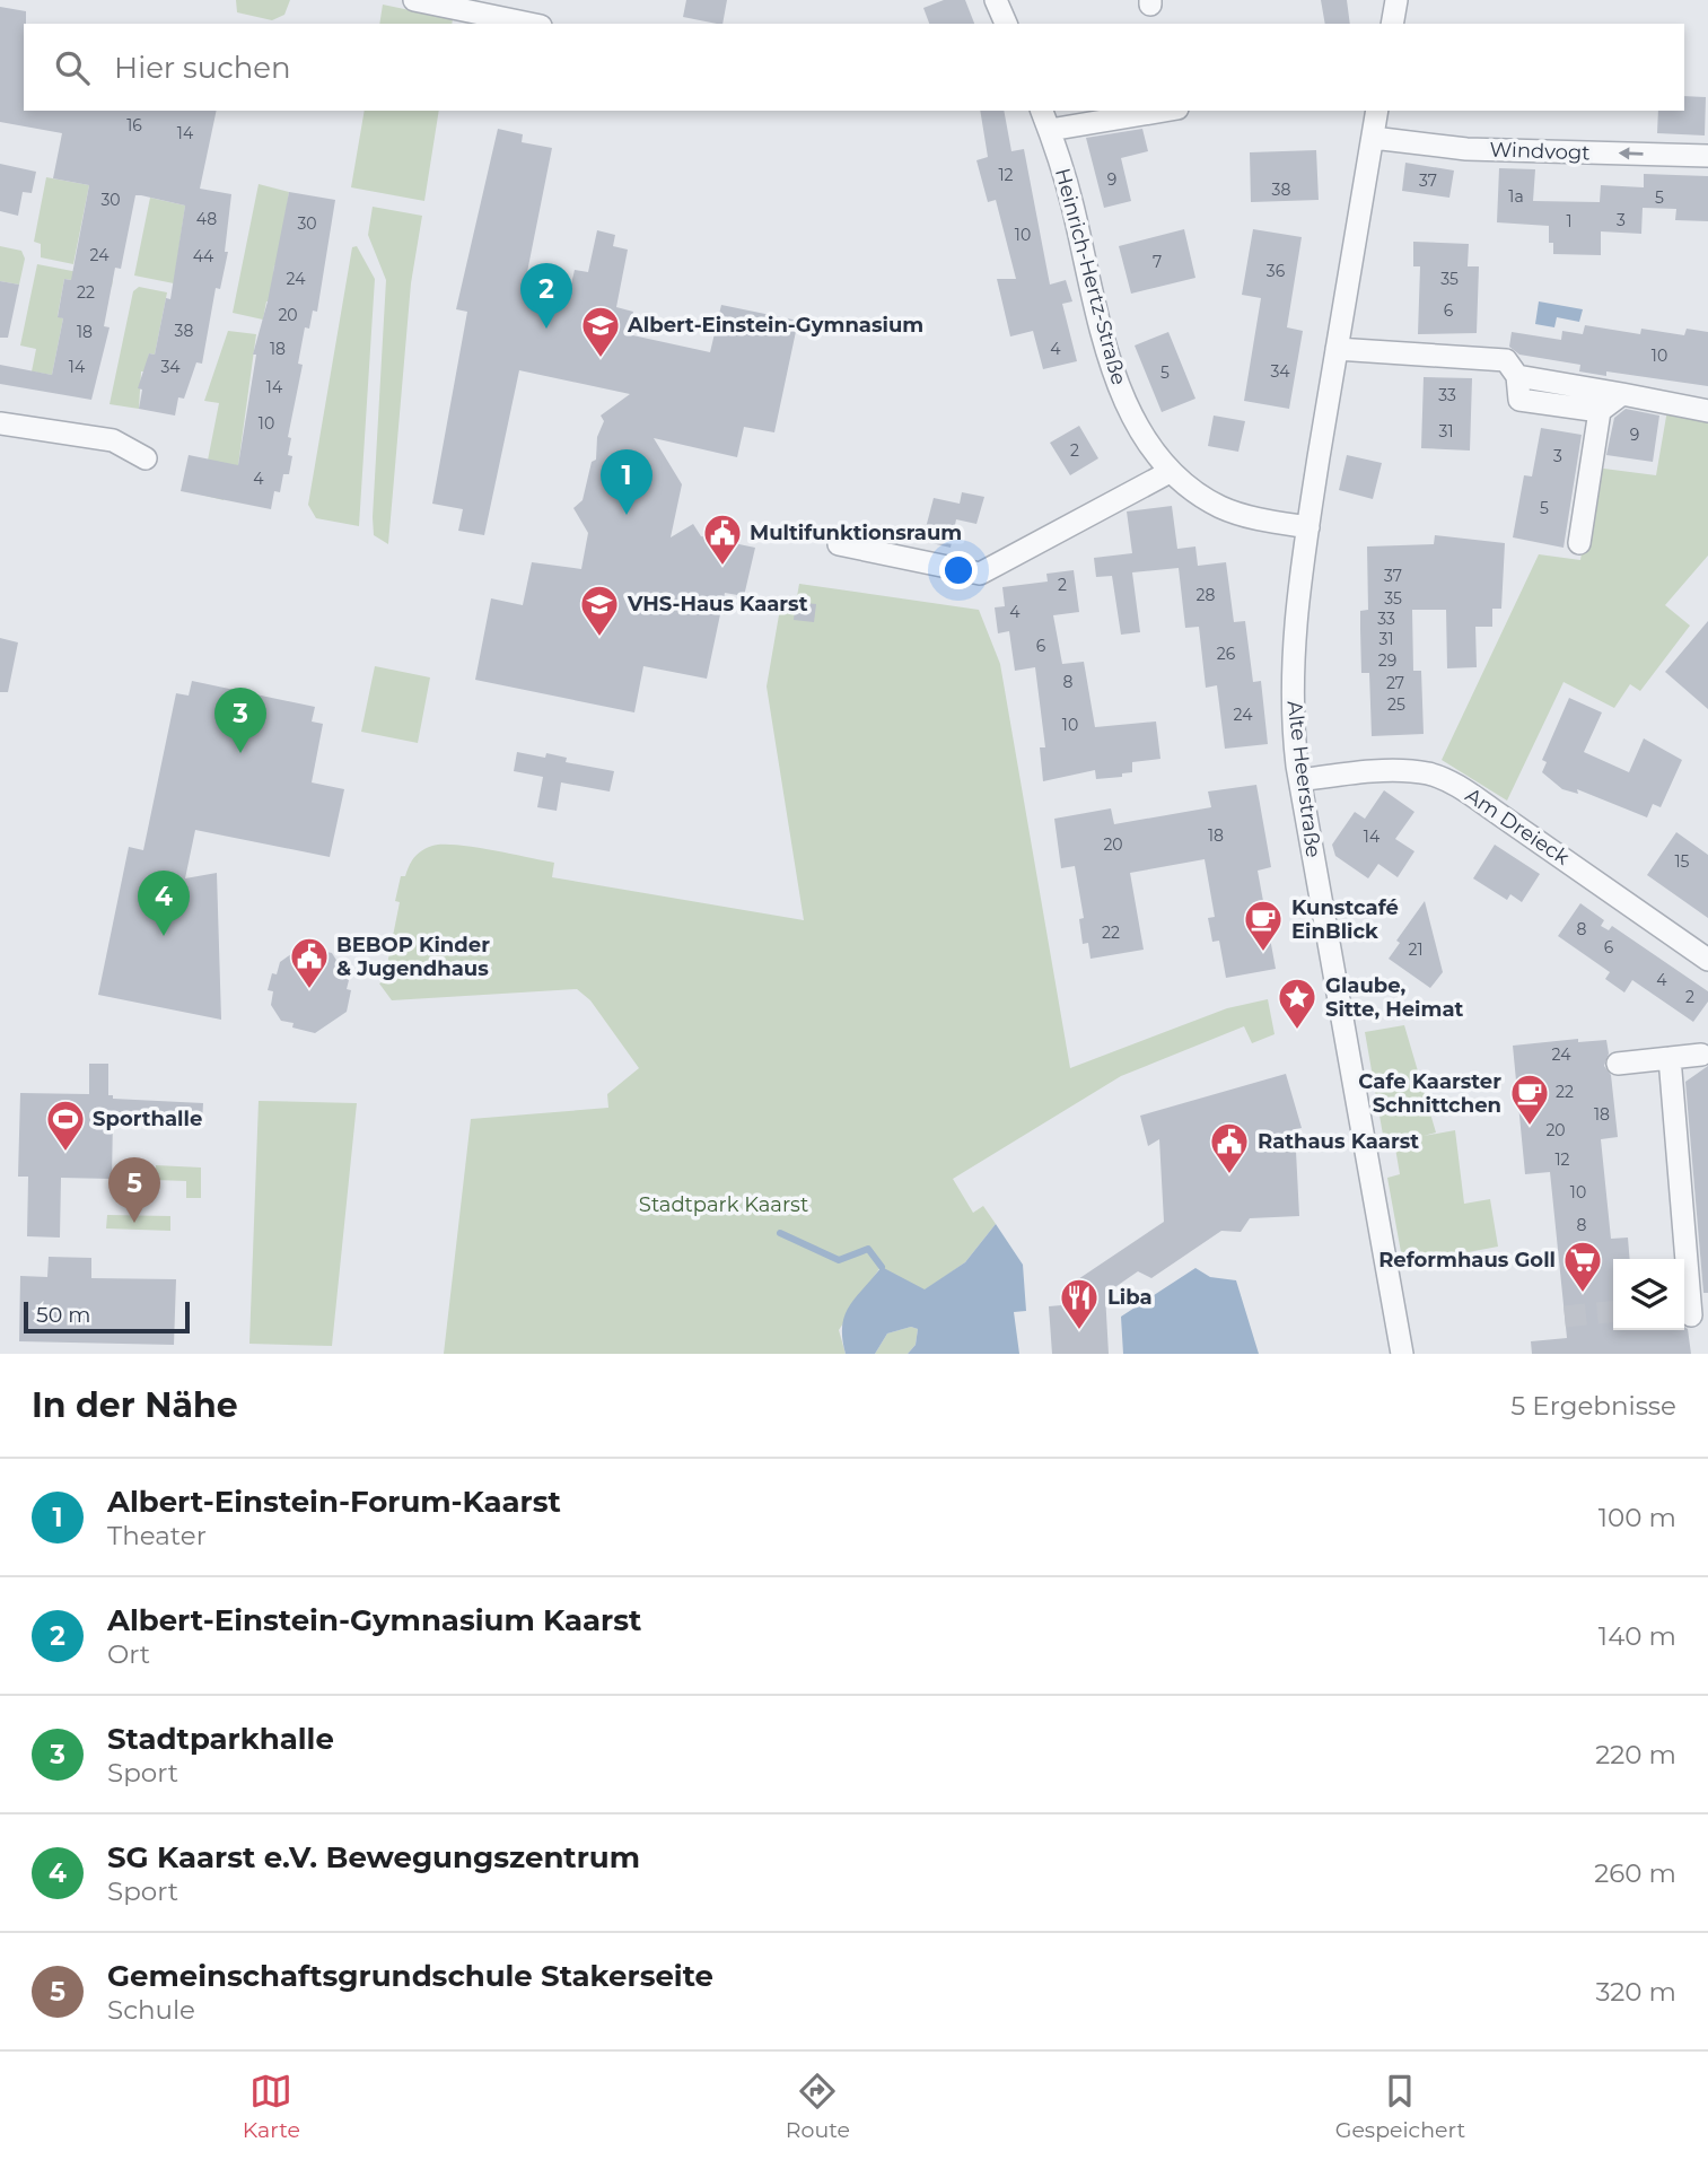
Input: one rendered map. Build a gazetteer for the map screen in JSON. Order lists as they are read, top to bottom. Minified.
{"streets":{"street":["Windvogt","Heinrich-Hertz-Straße","Alte Heerstraße","Am Dreieck"]},"crossings":[["Windvogt","Alte Heerstraße"],["Heinrich-Hertz-Straße","Alte Heerstraße"],["Alte Heerstraße","Am Dreieck"]],"one_way":["Windvogt"],"parks":["Stadtpark Kaarst"],"places":{"school or university":["Albert-Einstein-Gymnasium","VHS-Haus Kaarst"],"public building":["Multifunktionsraum","BEBOP Kinder & Jugendhaus","Rathaus Kaarst"],"cafe":["Kunstcafé EinBlick","Cafe Kaarster Schnittchen"],"place":["Glaube, Sitte, Heimat"],"sports":["Sporthalle"],"supermarket":["Reformhaus Goll"],"restaurant":["Liba"]},"house_numbers":["16","14","12","9","37","38","1a","5","30","48","3","1","30","10","24","44","7","36","24","35","22","6","20","38","18","18","4","10","14","34","34","5","14","33","10","31","9","2","3","4","5","37","2","28","35","4","33","31","6","26","29","8","27","25","24","10","18","14","20","15","8","22","6","21","4","2","24","22","18","20","12","10","8"],"scale_bar":"50 m","page":{"search":"Hier suchen","pins":["2","1","3","4","5"],"scale":"50 m","heading":["In der Nähe","5 Ergebnisse"],"list":[{"mark":"1","name":"Albert-Einstein-Forum-Kaarst","note":"Theater","value":"100 m"},{"mark":"2","name":"Albert-Einstein-Gymnasium Kaarst","note":"Ort","value":"140 m"},{"mark":"3","name":"Stadtparkhalle","note":"Sport","value":"220 m"},{"mark":"4","name":"SG Kaarst e.V. Bewegungszentrum","note":"Sport","value":"260 m"},{"mark":"5","name":"Gemeinschaftsgrundschule Stakerseite","note":"Schule","value":"320 m"}],"nav":["Karte","Route","Gespeichert"]}}
